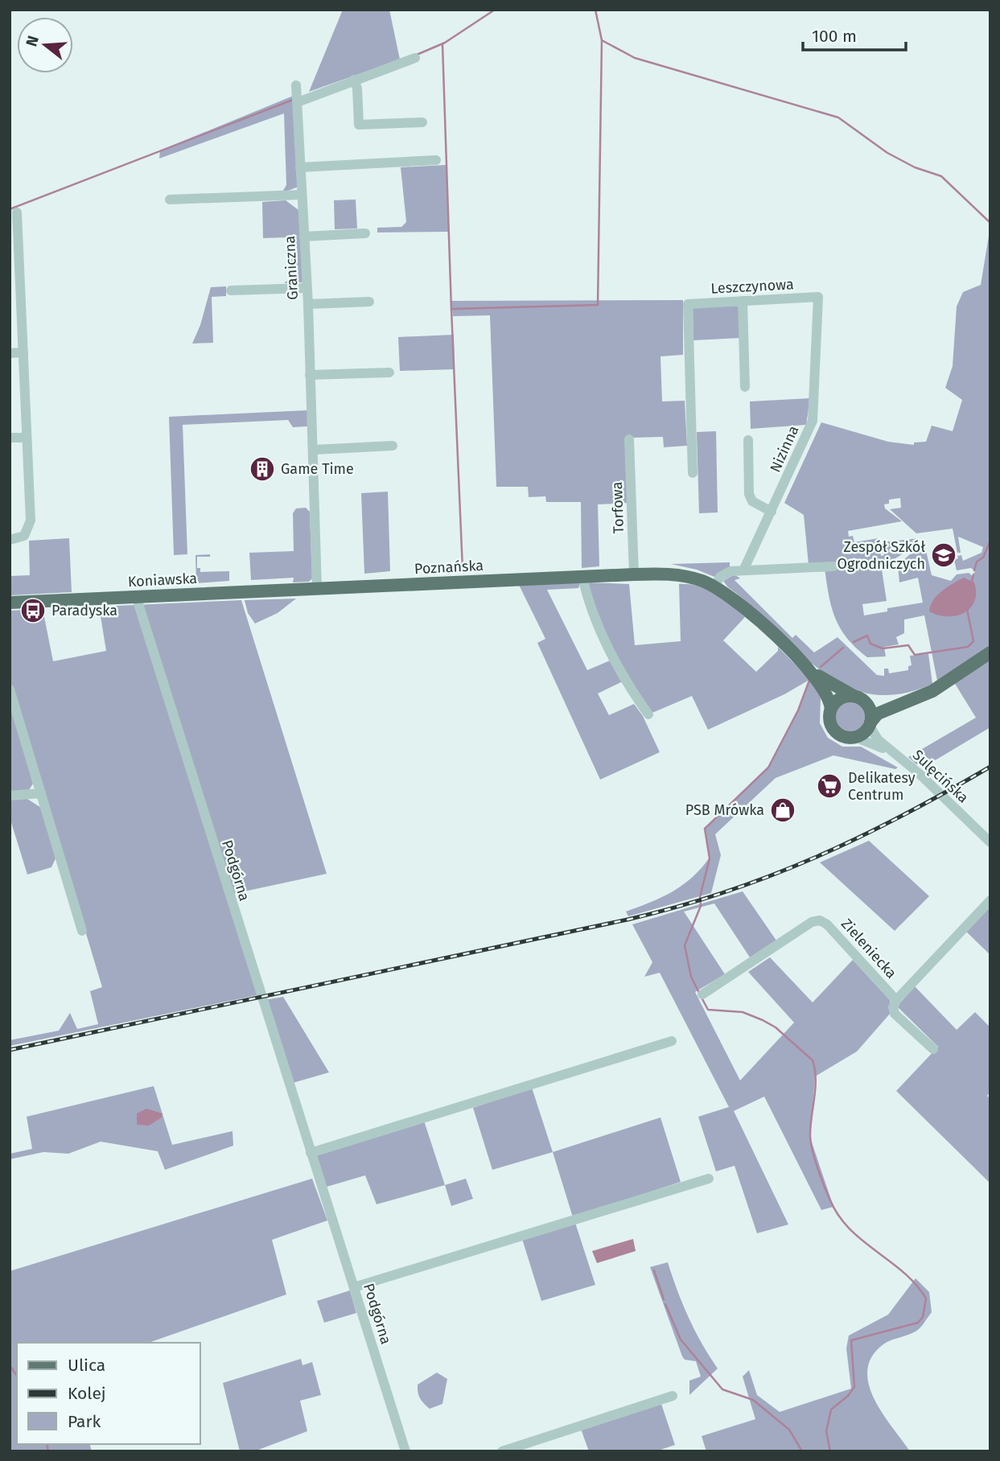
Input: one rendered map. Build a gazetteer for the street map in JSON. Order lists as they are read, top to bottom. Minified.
{"streets":{"main road":["Poznańska","Koniawska"],"street":["Graniczna","Leszczynowa","Nizinna","Torfowa","Sulęcińska","Podgórna","Zieleniecka"]},"crossings":[["Graniczna","Poznańska"],["Graniczna","Koniawska"],["Leszczynowa","Nizinna"],["Torfowa","Poznańska"],["Poznańska","Koniawska"],["Poznańska","Sulęcińska"],["Koniawska","Podgórna"]],"places":{"building":["Game Time"],"school or university":["Zespół Szkół Ogrodniczych"],"bus stop":["Paradyska"],"supermarket":["Delikatesy Centrum"],"shop":["PSB Mrówka"]},"legend":["Ulica","Kolej","Park"],"scale_bar":"100 m","north":"left"}
